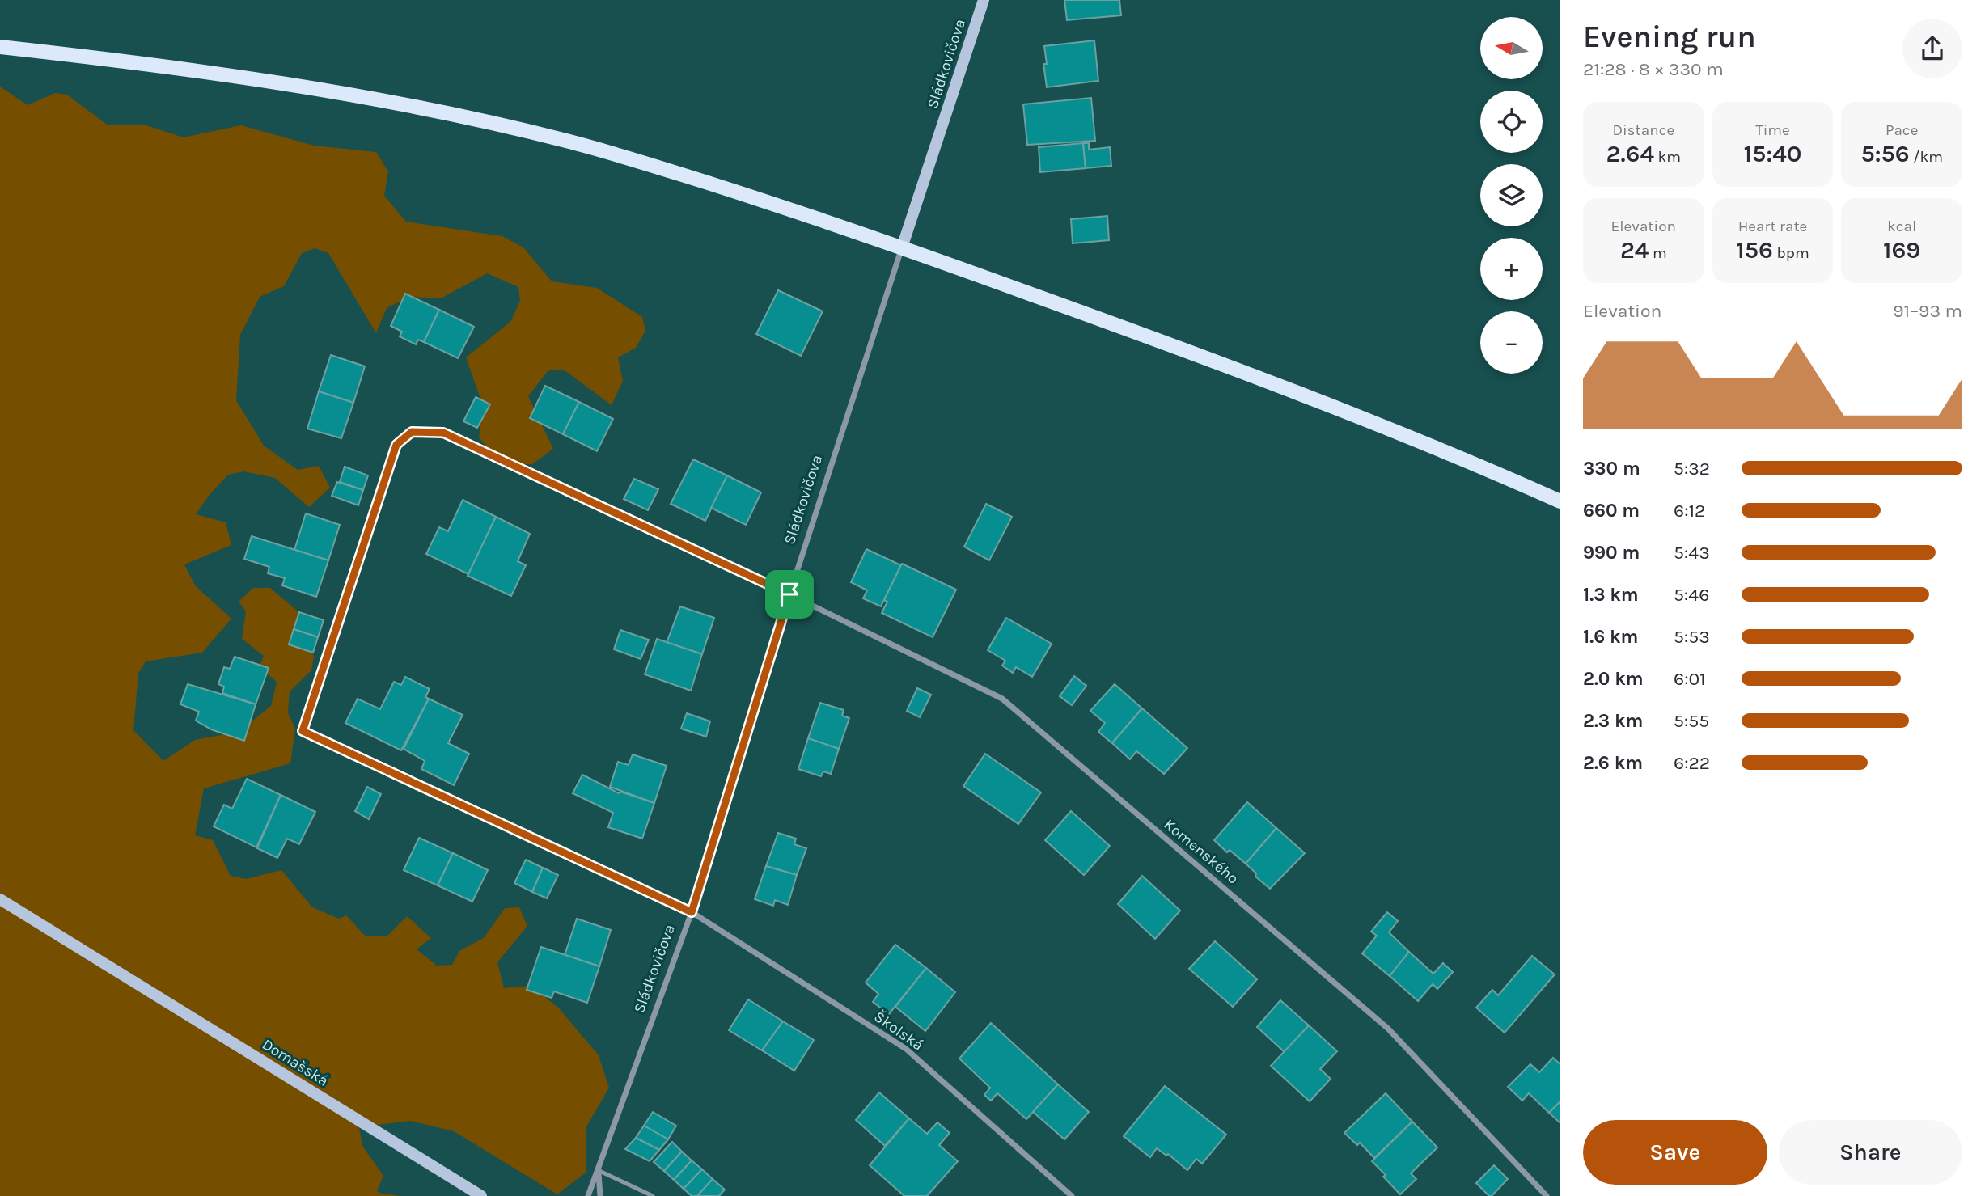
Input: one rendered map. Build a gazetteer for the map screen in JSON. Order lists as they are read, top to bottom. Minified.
{"streets":{"street":["Sládkovičova","Komenského","Školská","Domašská"]},"crossings":[["Sládkovičova","Komenského"],["Sládkovičova","Školská"],["Komenského","Školská"]],"north":"left","page":{"heading":["Evening run","21:28 · 8 × 330 m"],"map_buttons":["+","−"],"stats":[["Distance","2.64 km"],["Time","15:40"],["Pace","5:56 /km"],["Elevation","24 m"],["Heart rate","156 bpm"],["kcal","169"]],"chart":["Elevation","91–93 m"],"list":[{"name":"330 m","note":"5:32"},{"name":"660 m","note":"6:12"},{"name":"990 m","note":"5:43"},{"name":"1.3 km","note":"5:46"},{"name":"1.6 km","note":"5:53"},{"name":"2.0 km","note":"6:01"},{"name":"2.3 km","note":"5:55"},{"name":"2.6 km","note":"6:22"}],"buttons":["Save","Share"]}}
